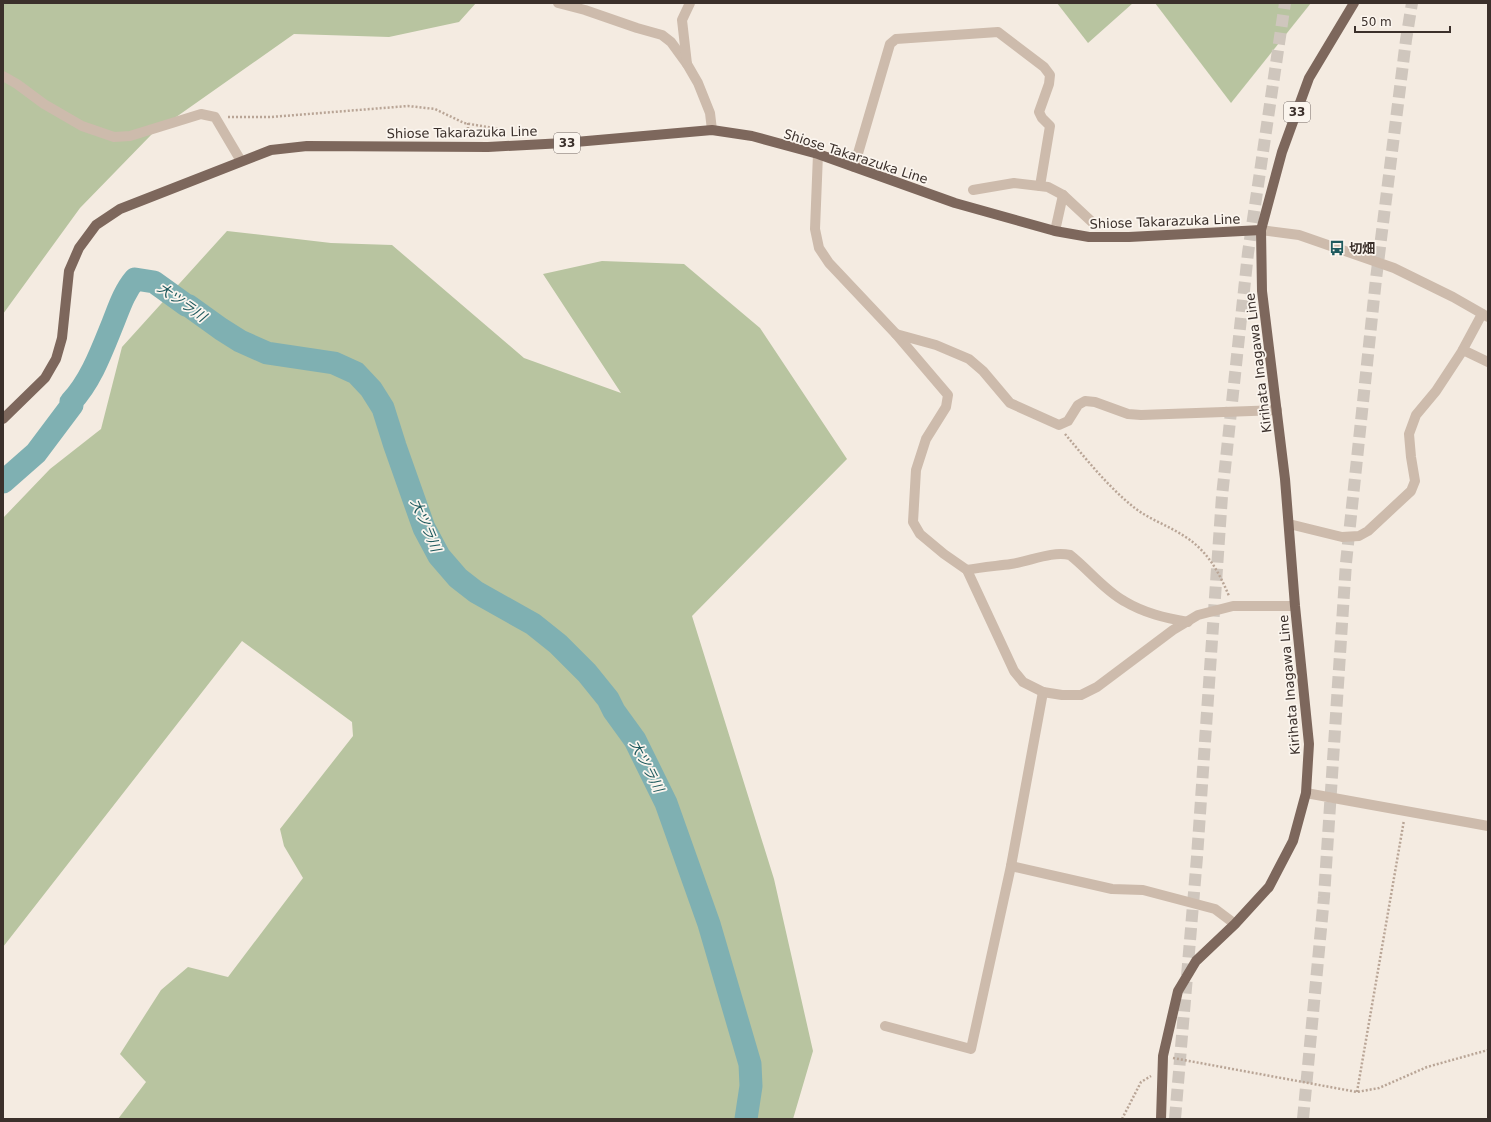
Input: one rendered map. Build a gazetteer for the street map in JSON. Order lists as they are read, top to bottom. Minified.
{"streets":{"main road":["33","Shiose Takarazuka Line","Kirihata Inagawa Line"]},"crossings":[["33","Shiose Takarazuka Line"],["33","Kirihata Inagawa Line"],["Shiose Takarazuka Line","Kirihata Inagawa Line"]],"water":["大ツラ川"],"places":{"bus stop":["切畑"]},"scale_bar":"50 m"}
